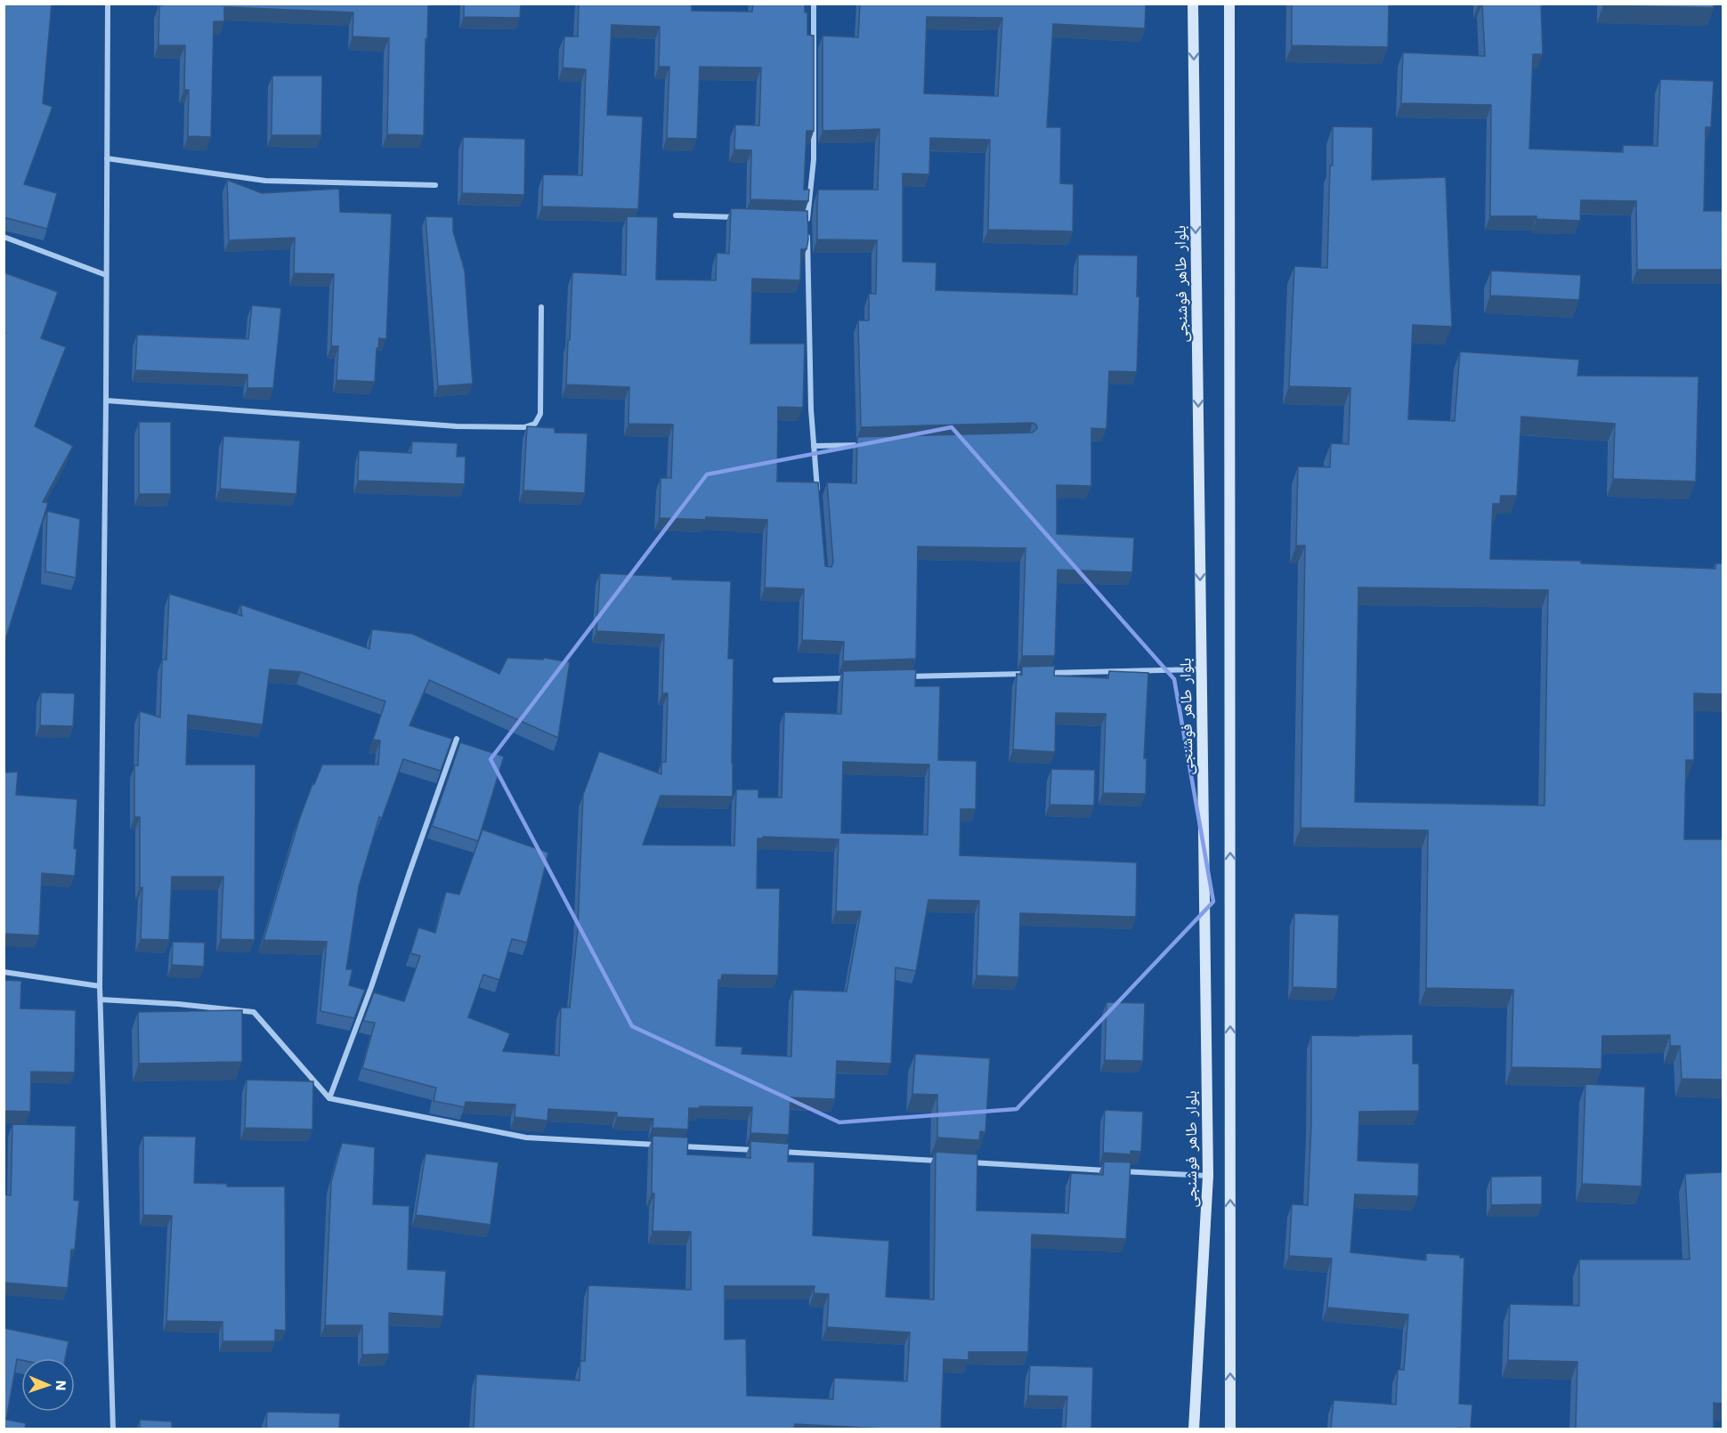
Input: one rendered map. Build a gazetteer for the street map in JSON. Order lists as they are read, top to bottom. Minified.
{"streets":{"street":["بلوار طاهر فوشنجی"]},"north":"right"}
